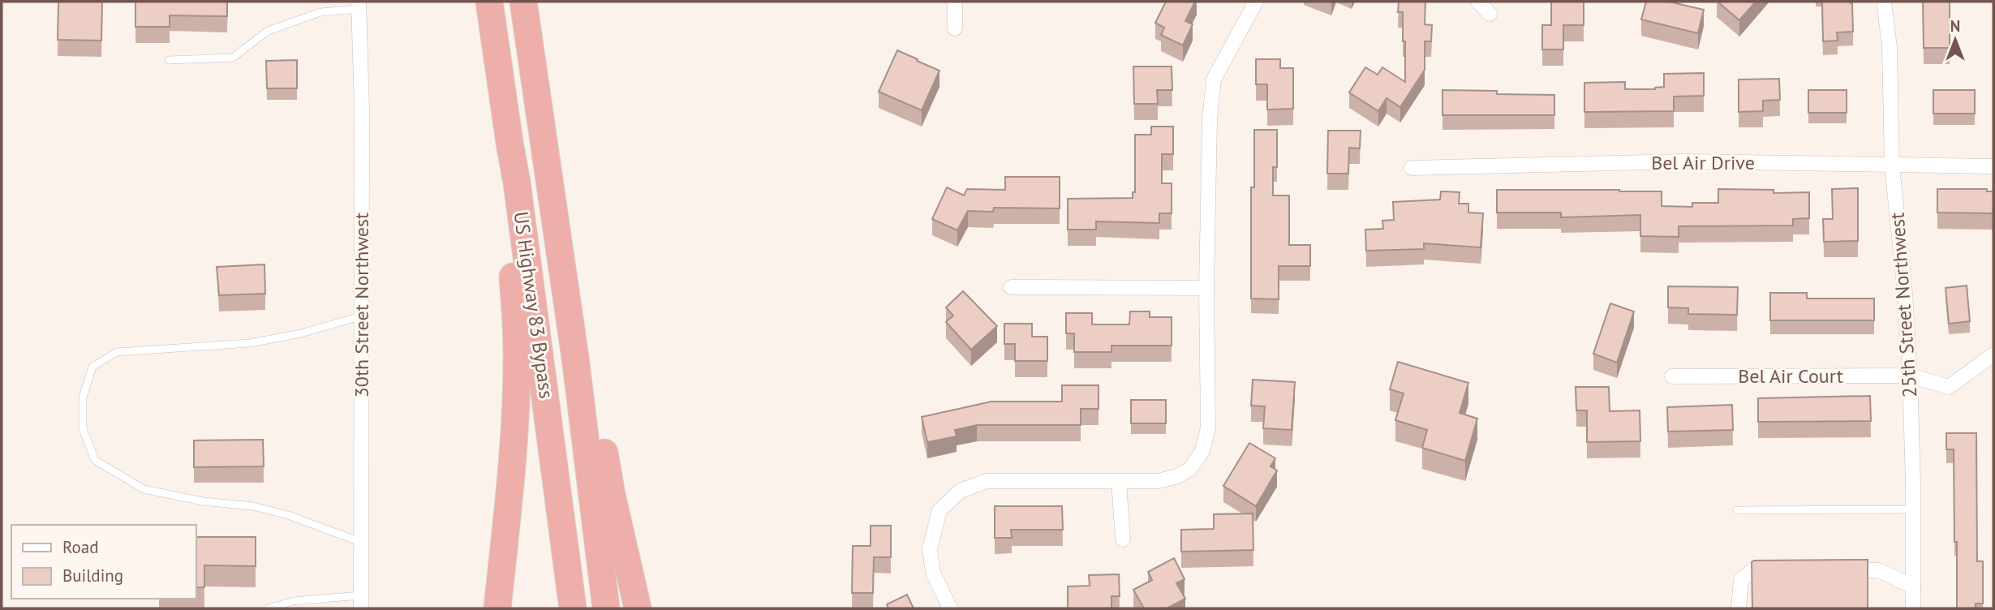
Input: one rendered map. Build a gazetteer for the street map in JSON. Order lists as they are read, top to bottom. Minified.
{"streets":{"highway":["US Highway 83 Bypass"],"street":["Bel Air Drive","30th Street Northwest","25th Street Northwest","Bel Air Court"]},"crossings":[["Bel Air Drive","25th Street Northwest"],["25th Street Northwest","Bel Air Court"]],"legend":["Road","Building"],"north":"top"}
